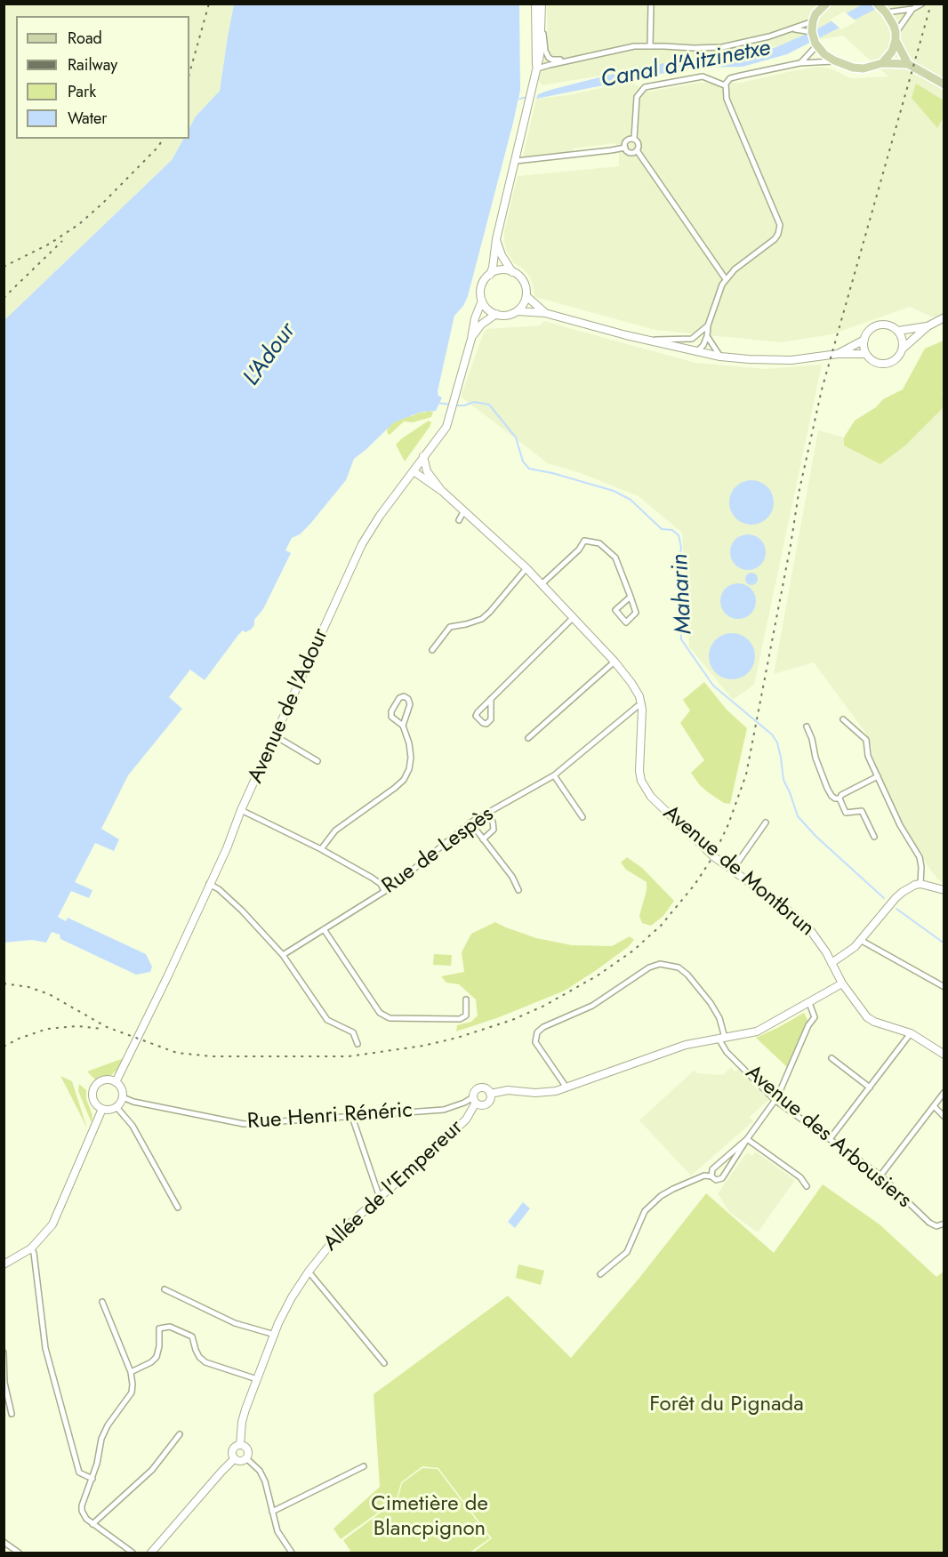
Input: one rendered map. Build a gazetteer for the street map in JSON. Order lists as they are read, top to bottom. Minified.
{"streets":{"main road":["Avenue de l'Adour","Avenue de Montbrun","Allée de l'Empereur"],"street":["Rue de Lespès","Rue Henri Rénéric","Avenue des Arbousiers"]},"crossings":[["Avenue de l'Adour","Rue Henri Rénéric"],["Rue de Lespès","Avenue de Montbrun"],["Rue Henri Rénéric","Allée de l'Empereur"]],"water":["Canal d'Aitzinetxe","L'Adour","Maharin"],"parks":["Forêt du Pignada","Cimetière de Blancpignon"],"legend":["Road","Railway","Park","Water"]}
